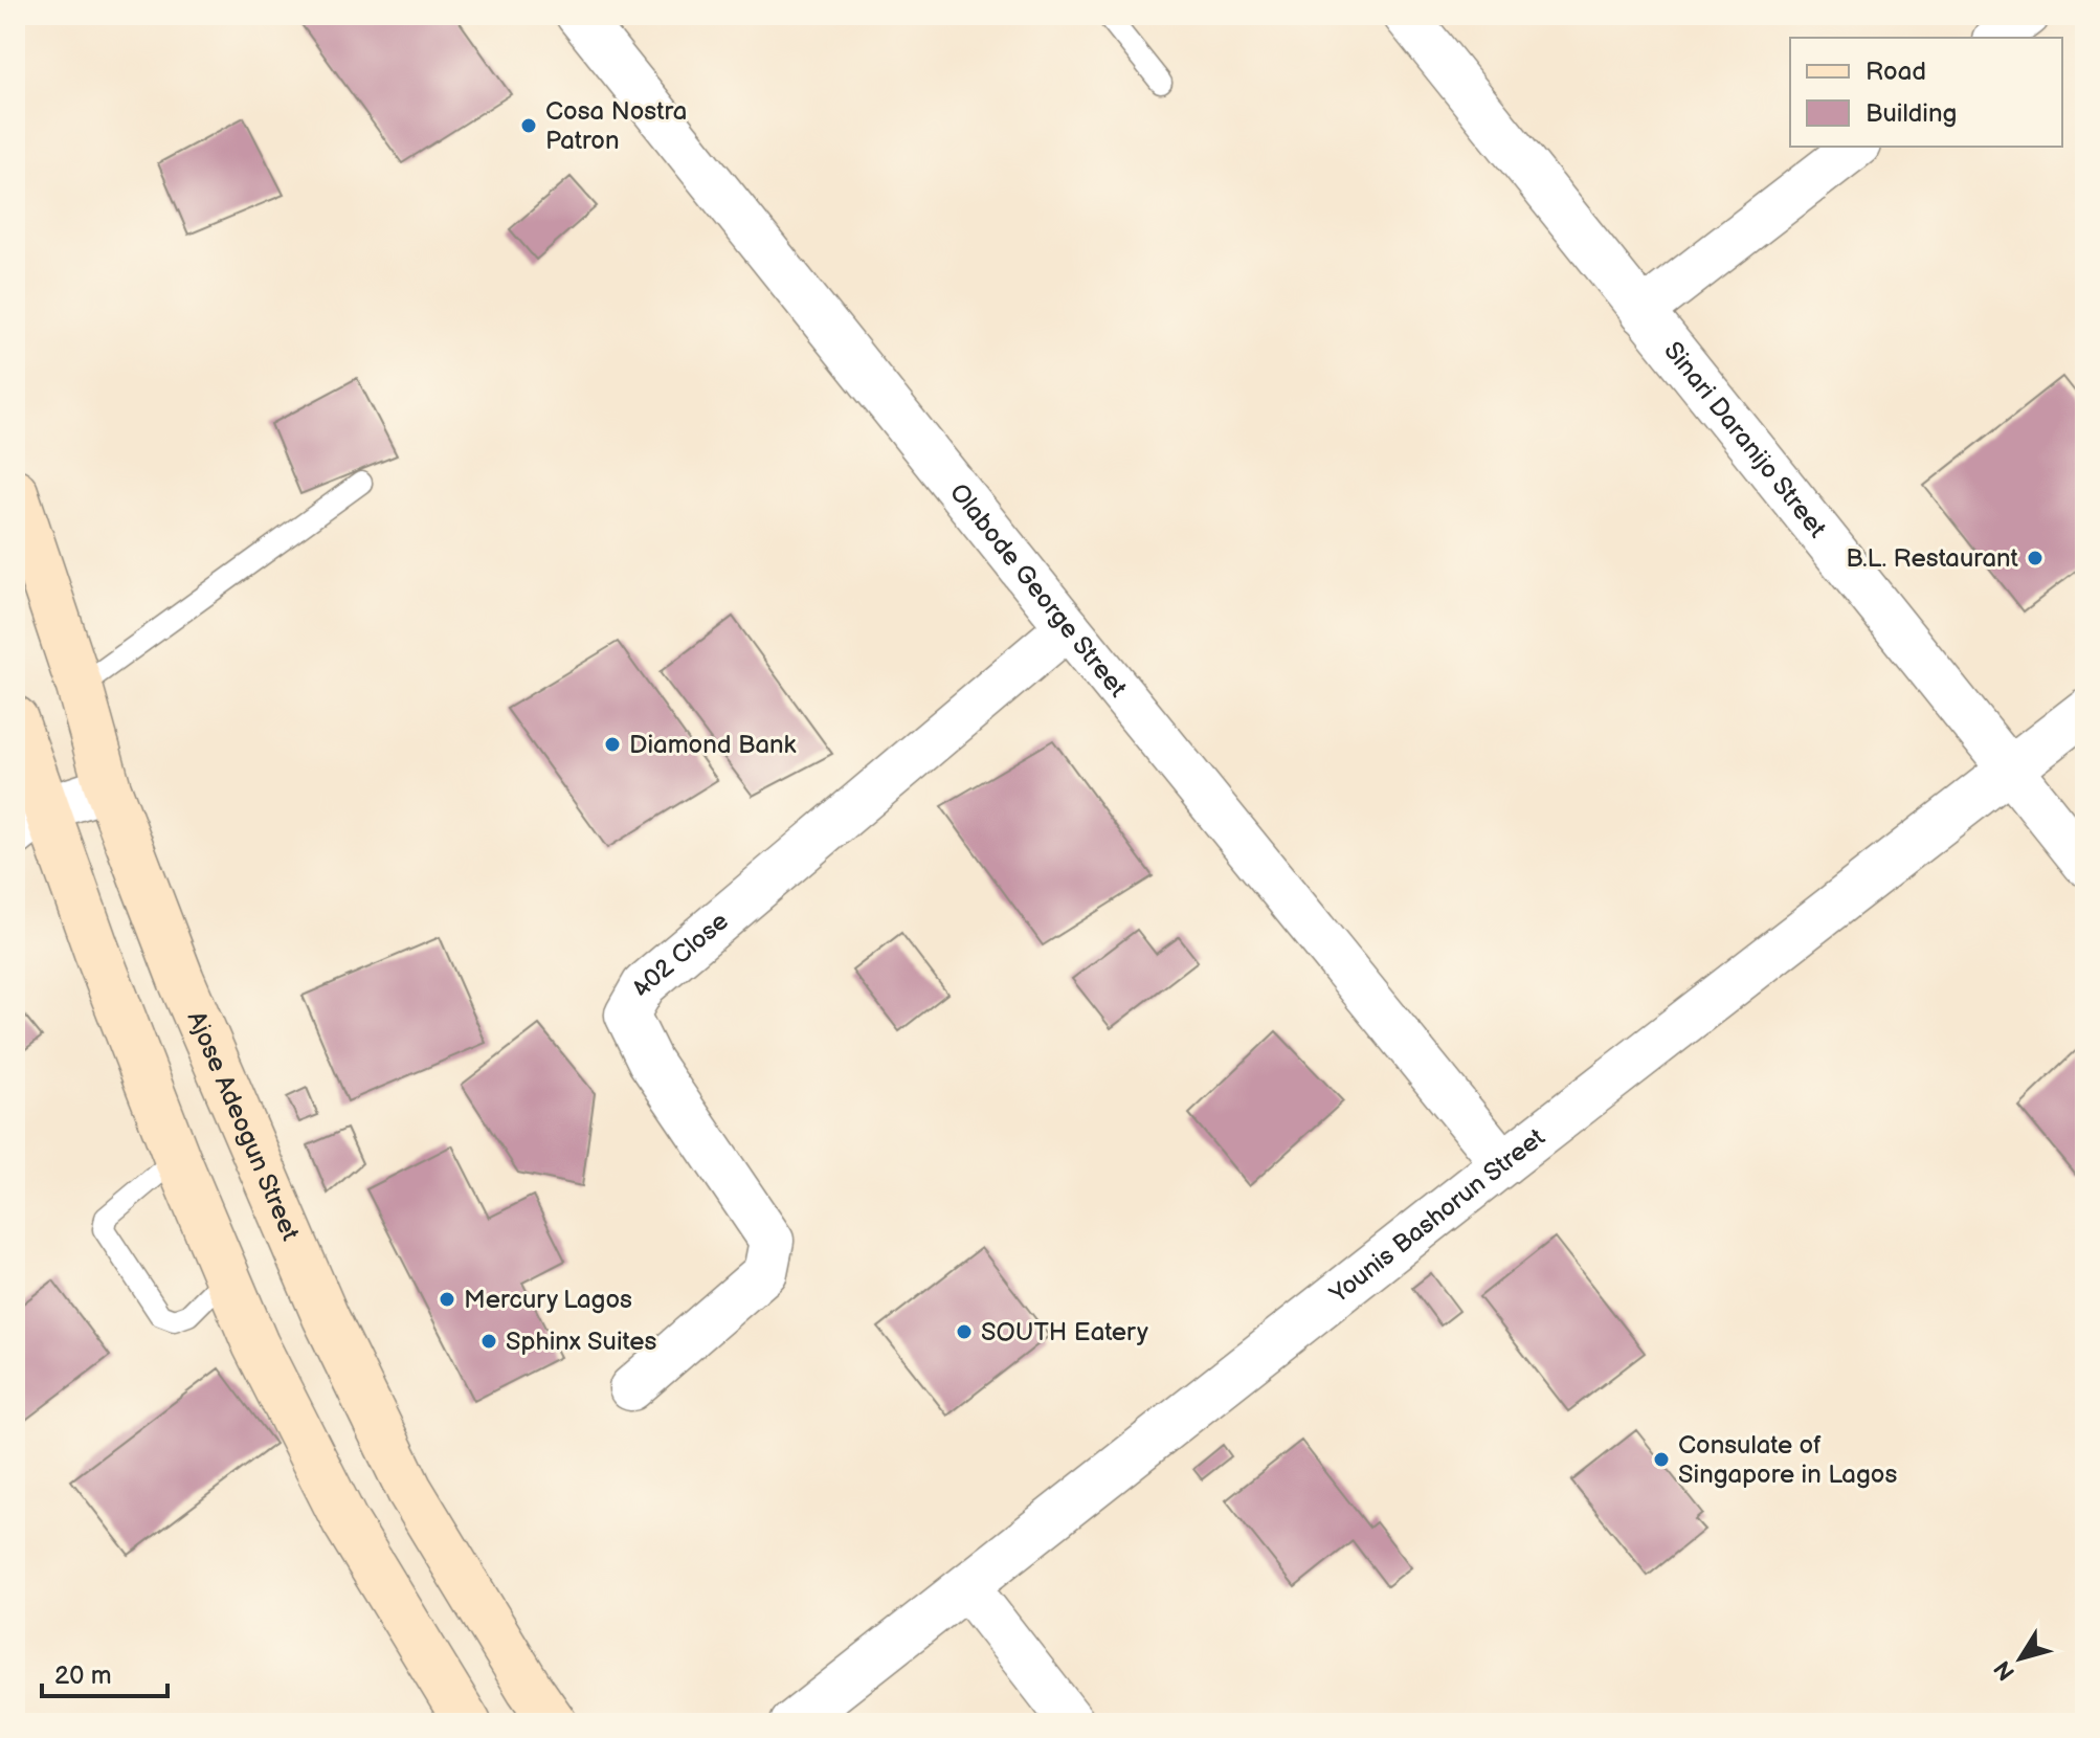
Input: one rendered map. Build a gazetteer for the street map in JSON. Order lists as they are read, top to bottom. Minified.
{"streets":{"street":["Sinari Daranijo Street","Olabode George Street","402 Close","Ajose Adeogun Street","Younis Bashorun Street"]},"crossings":[["Sinari Daranijo Street","Younis Bashorun Street"],["Olabode George Street","402 Close"],["Olabode George Street","Younis Bashorun Street"]],"places":["Cosa Nostra Patron","B.L. Restaurant","Diamond Bank","Mercury Lagos","SOUTH Eatery","Sphinx Suites","Consulate of Singapore in Lagos"],"legend":["Road","Building"],"scale_bar":"20 m","north":"bottom left"}
